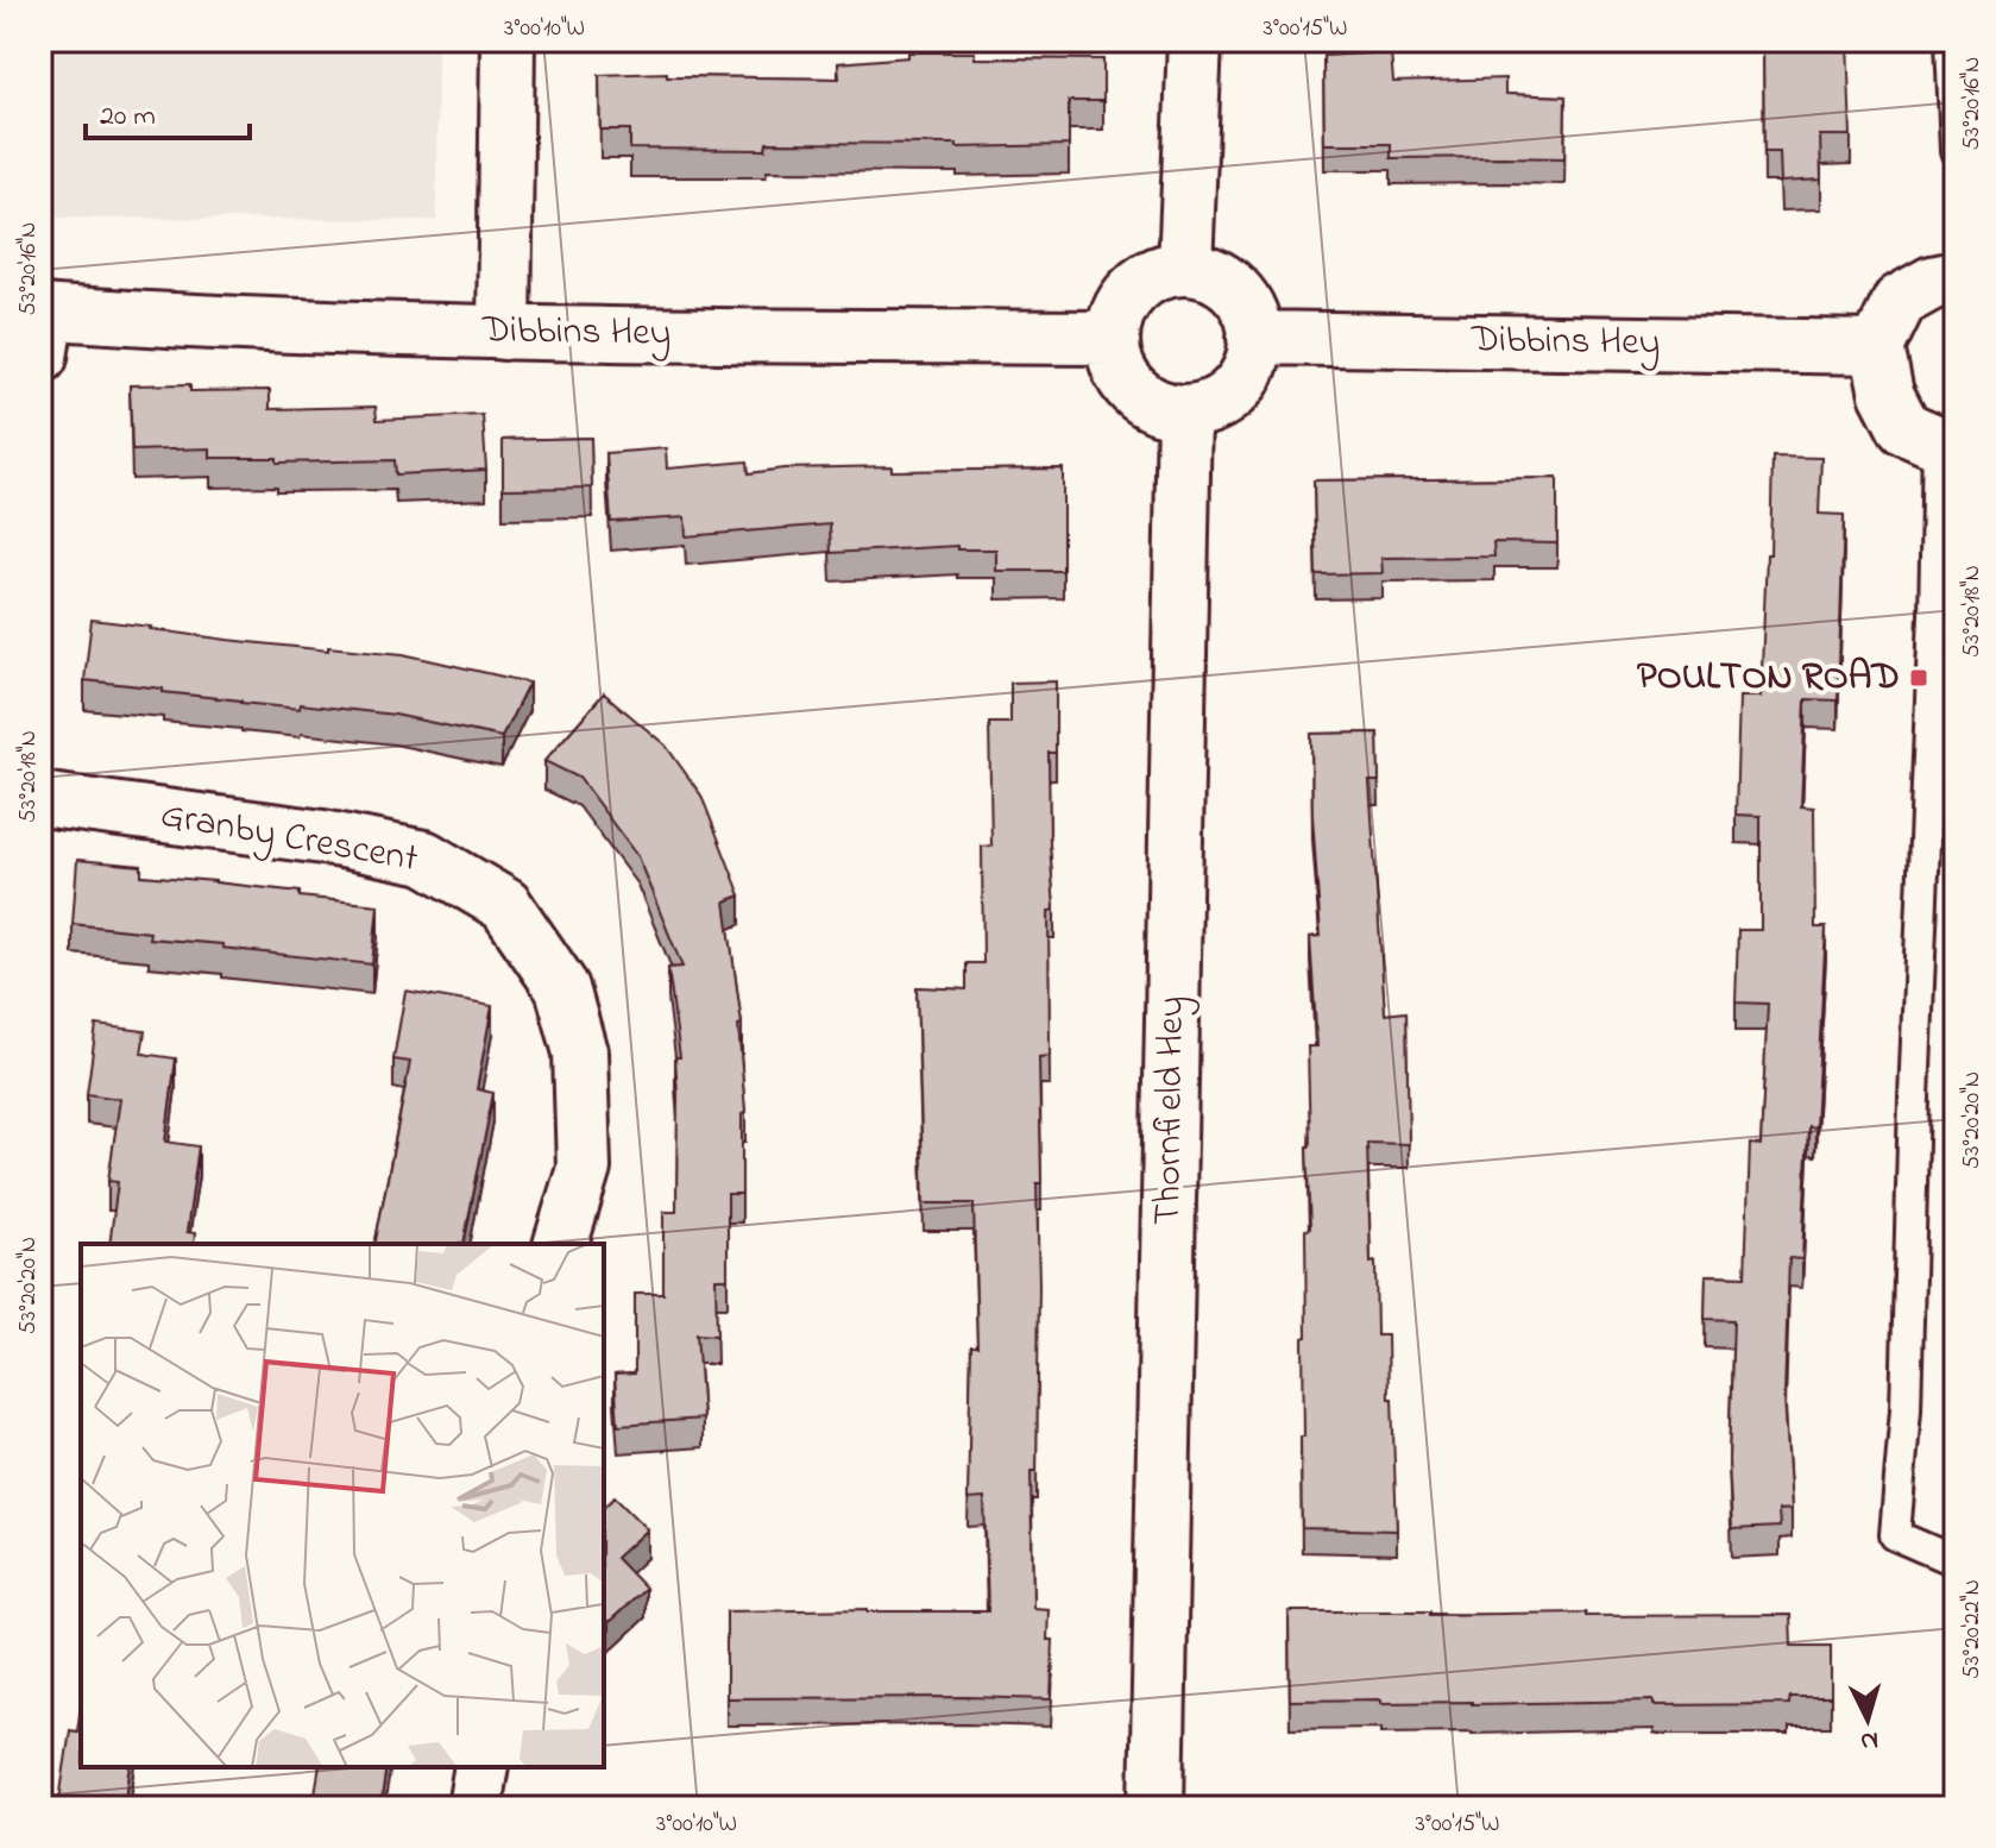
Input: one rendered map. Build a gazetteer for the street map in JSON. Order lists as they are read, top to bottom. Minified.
{"streets":{"street":["Dibbins Hey","Granby Crescent","Thornfield Hey"]},"crossings":[["Dibbins Hey","Thornfield Hey"]],"places":{"transit":["POULTON ROAD"]},"scale_bar":"20 m","north":"bottom","coordinates":["3°00'10\"W","3°00'15\"W","53°20'16\"N","53°20'18\"N","53°20'20\"N","53°20'22\"N"]}
